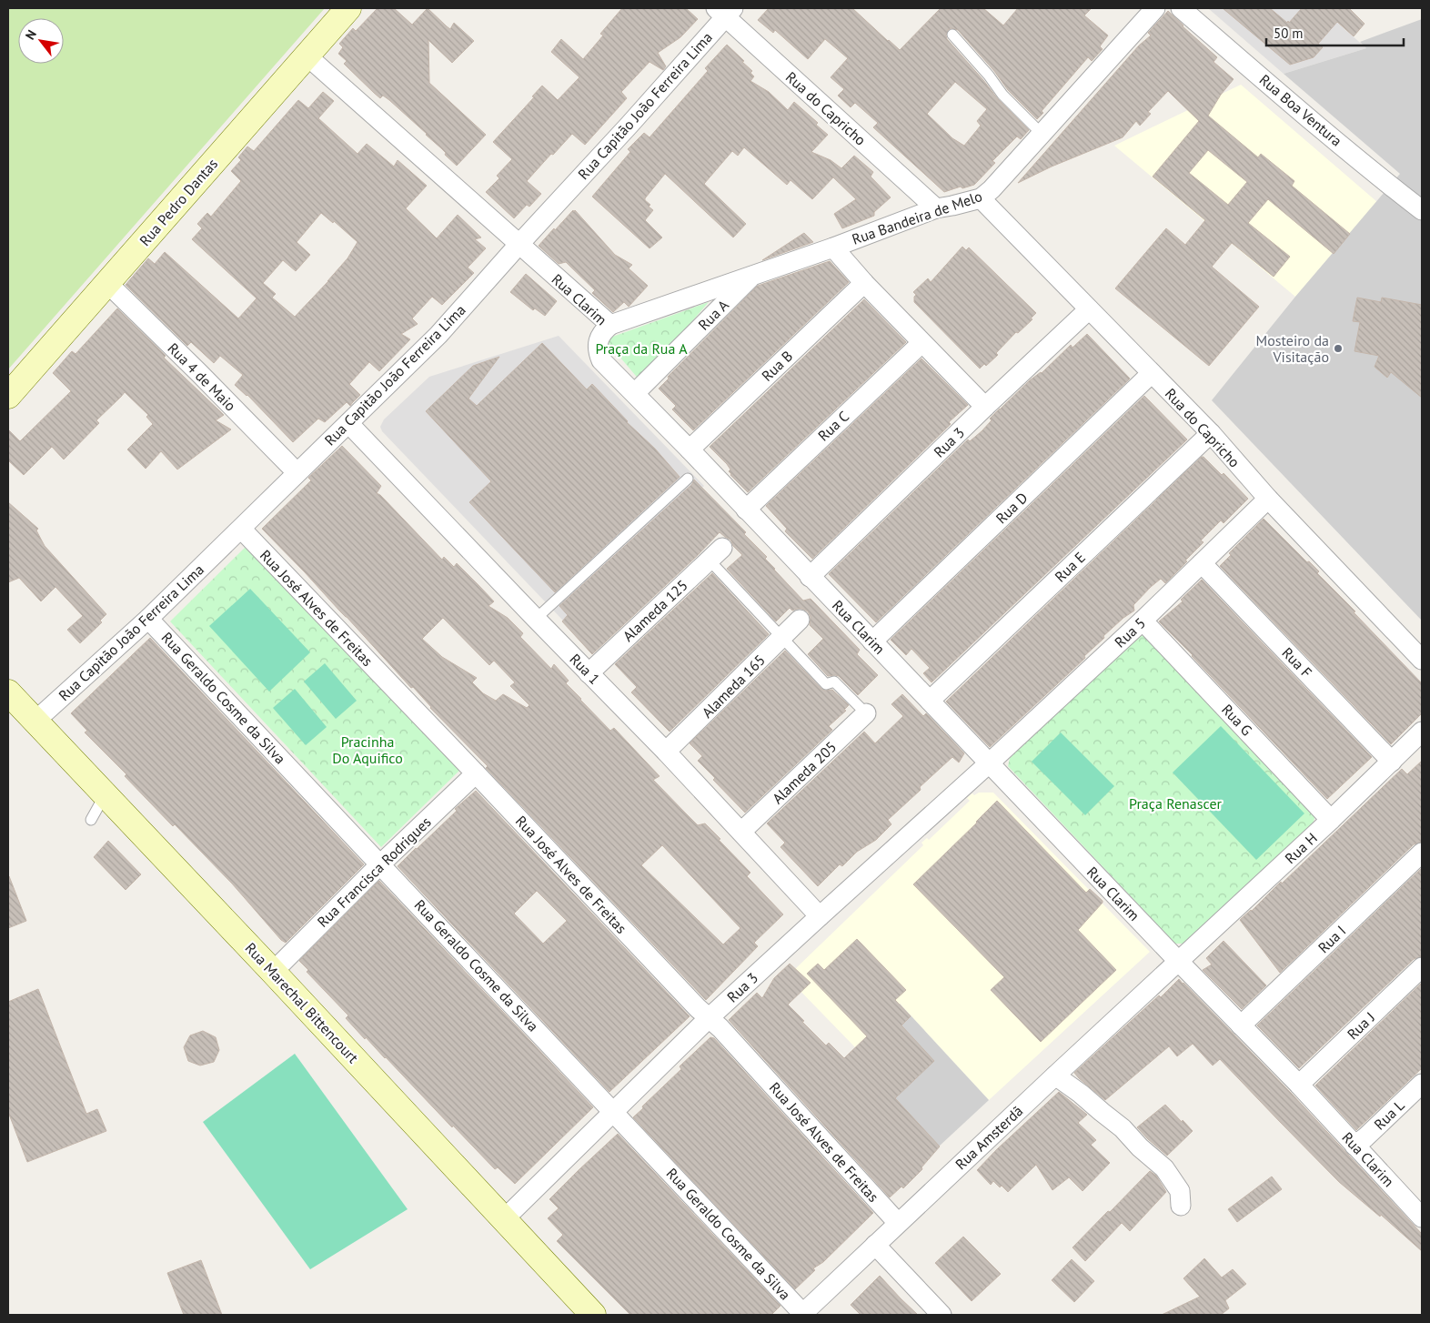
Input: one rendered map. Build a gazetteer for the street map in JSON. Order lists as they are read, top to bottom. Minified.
{"streets":{"main road":["Rua Pedro Dantas","Rua Marechal Bittencourt"],"street":["Rua Capitão João Ferreira Lima","Rua do Capricho","Rua Boa Ventura","Rua Bandeira de Melo","Rua Clarim","Rua A","Rua B","Rua 4 de Maio","Rua C","Rua 3","Rua D","Rua E","Rua José Alves de Freitas","Alameda 125","Rua 5","Rua F","Rua 1","Alameda 165","Rua Geraldo Cosme da Silva","Rua G","Alameda 205","Rua H","Rua Francisca Rodrigues","Rua I","Rua J","Rua L","Rua Amsterdã"]},"crossings":[["Rua Capitão João Ferreira Lima","Rua do Capricho"],["Rua Capitão João Ferreira Lima","Rua Clarim"],["Rua Capitão João Ferreira Lima","Rua 4 de Maio"],["Rua Capitão João Ferreira Lima","Rua José Alves de Freitas"],["Rua Capitão João Ferreira Lima","Rua 1"],["Rua Capitão João Ferreira Lima","Rua Geraldo Cosme da Silva"],["Rua Capitão João Ferreira Lima","Rua Marechal Bittencourt"],["Rua do Capricho","Rua Bandeira de Melo"],["Rua do Capricho","Rua 3"],["Rua do Capricho","Rua D"],["Rua do Capricho","Rua E"],["Rua do Capricho","Rua 5"],["Rua Pedro Dantas","Rua Clarim"],["Rua Pedro Dantas","Rua 4 de Maio"],["Rua Bandeira de Melo","Rua Clarim"],["Rua Bandeira de Melo","Rua A"],["Rua Clarim","Rua A"],["Rua Clarim","Rua B"],["Rua Clarim","Rua C"],["Rua Clarim","Rua 3"],["Rua Clarim","Rua D"],["Rua Clarim","Rua E"],["Rua Clarim","Rua 5"],["Rua Clarim","Rua H"],["Rua Clarim","Rua I"],["Rua Clarim","Rua J"],["Rua Clarim","Rua L"],["Rua Clarim","Rua Amsterdã"],["Rua 3","Rua José Alves de Freitas"],["Rua 3","Rua 5"],["Rua 3","Rua 1"],["Rua 3","Rua Geraldo Cosme da Silva"],["Rua 3","Rua Marechal Bittencourt"],["Rua José Alves de Freitas","Rua Francisca Rodrigues"],["Rua José Alves de Freitas","Rua Amsterdã"],["Alameda 125","Rua 1"],["Rua 5","Rua F"],["Rua 5","Rua G"],["Rua F","Rua H"],["Rua 1","Alameda 165"],["Rua 1","Alameda 205"],["Rua Geraldo Cosme da Silva","Rua Francisca Rodrigues"],["Rua Geraldo Cosme da Silva","Rua Amsterdã"],["Rua G","Rua H"],["Rua H","Rua Amsterdã"],["Rua Francisca Rodrigues","Rua Marechal Bittencourt"]],"parks":["Praça da Rua A","Pracinha Do Aquifico","Praça Renascer"],"places":["Mosteiro da Visitação"],"scale_bar":"50 m","north":"top left"}
